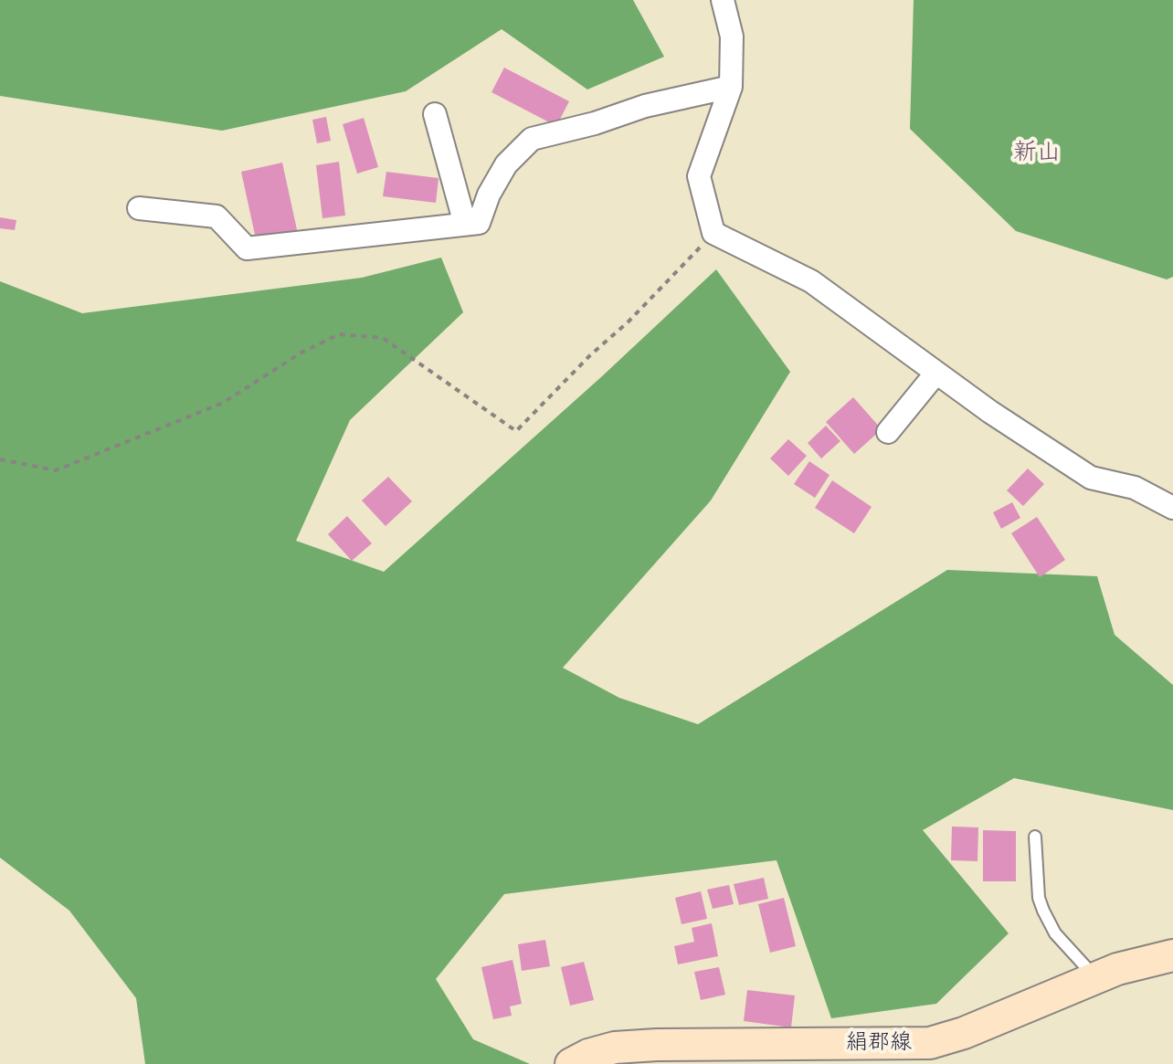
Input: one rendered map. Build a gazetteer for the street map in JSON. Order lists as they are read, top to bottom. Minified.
{"streets":{"main road":["絹郡線"]},"districts":["新山"]}
